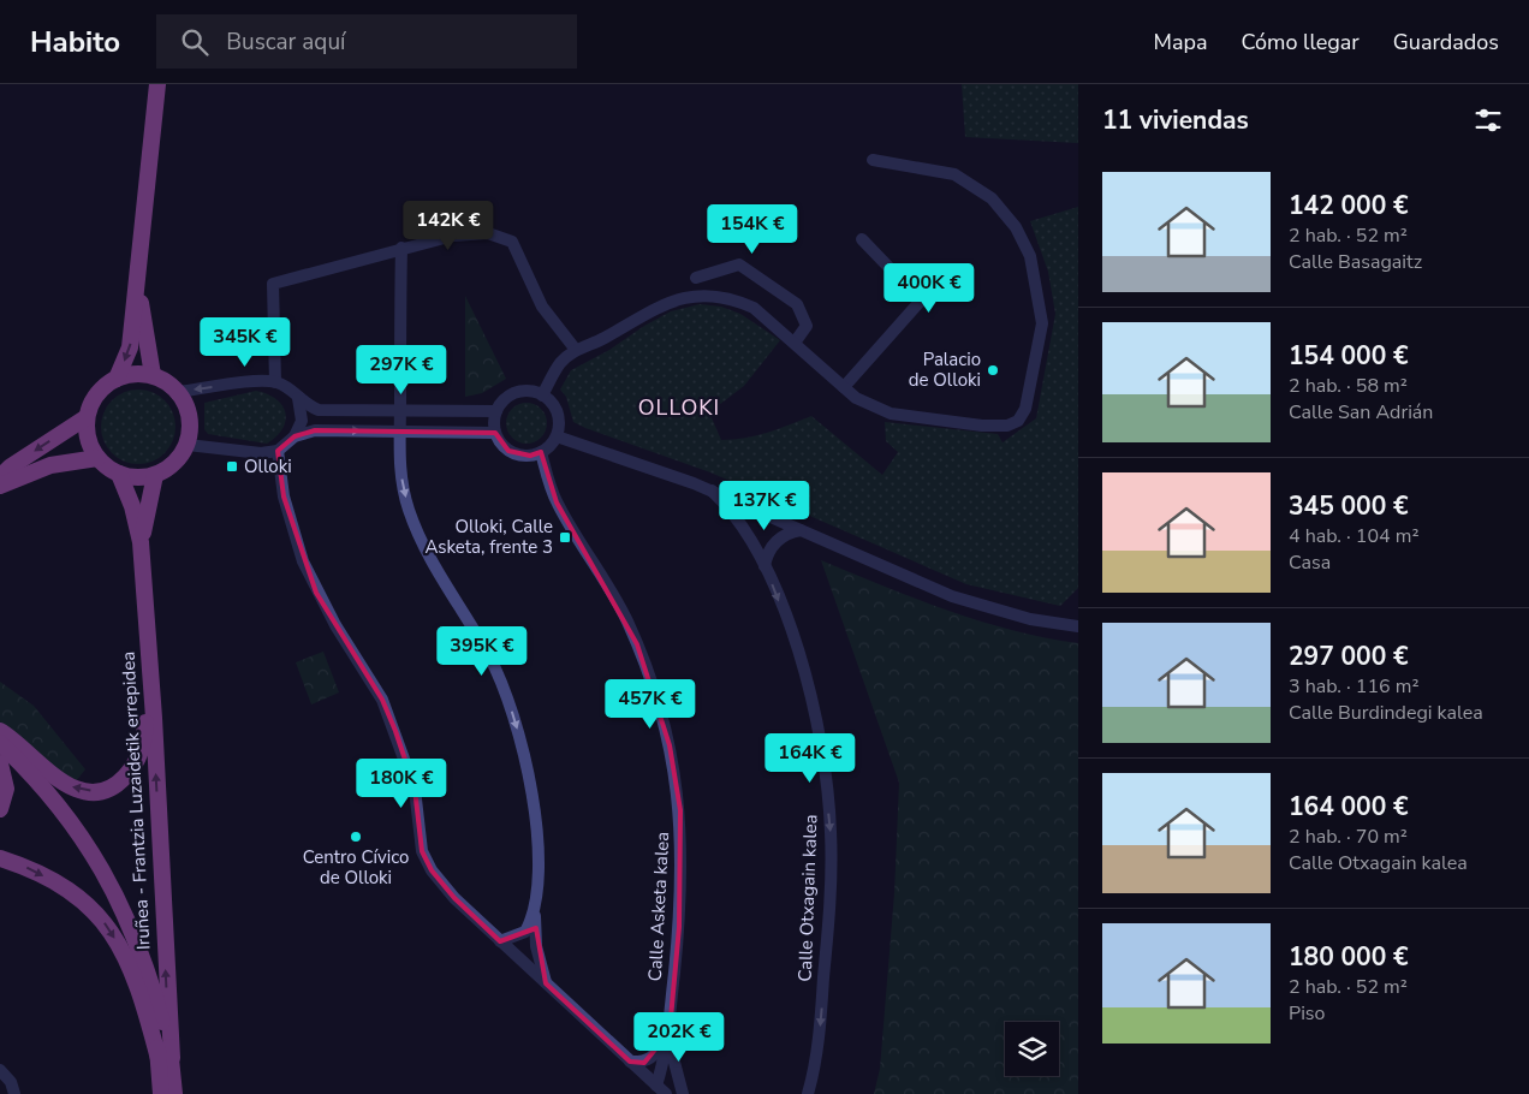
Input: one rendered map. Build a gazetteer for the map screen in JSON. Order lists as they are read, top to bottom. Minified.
{"streets":{"highway":["Iruñea - Frantzia Luzaidetik errepidea"],"street":["Calle Otxagain kalea","Calle Asketa kalea"]},"one_way":["Iruñea - Frantzia Luzaidetik errepidea","Calle Otxagain kalea"],"districts":["OLLOKI"],"places":{"other":["Palacio de Olloki","Centro Cívico de Olloki"],"transit":["Olloki","Olloki, Calle Asketa, frente 3"]},"page":{"header":"Habito","search":"Buscar aquí","nav":["Mapa","Cómo llegar","Guardados"],"heading":"11 viviendas","list":[{"name":"142 000 €","note":"2 hab. · 52 m² · Calle Basagaitz"},{"name":"154 000 €","note":"2 hab. · 58 m² · Calle San Adrián"},{"name":"345 000 €","note":"4 hab. · 104 m² · Casa"},{"name":"297 000 €","note":"3 hab. · 116 m² · Calle Burdindegi kalea"},{"name":"164 000 €","note":"2 hab. · 70 m² · Calle Otxagain kalea"},{"name":"180 000 €","note":"2 hab. · 52 m² · Piso"}],"price":["142K €","154K €","400K €","345K €","297K €","137K €","395K €","457K €","164K €","180K €","202K €"]}}
